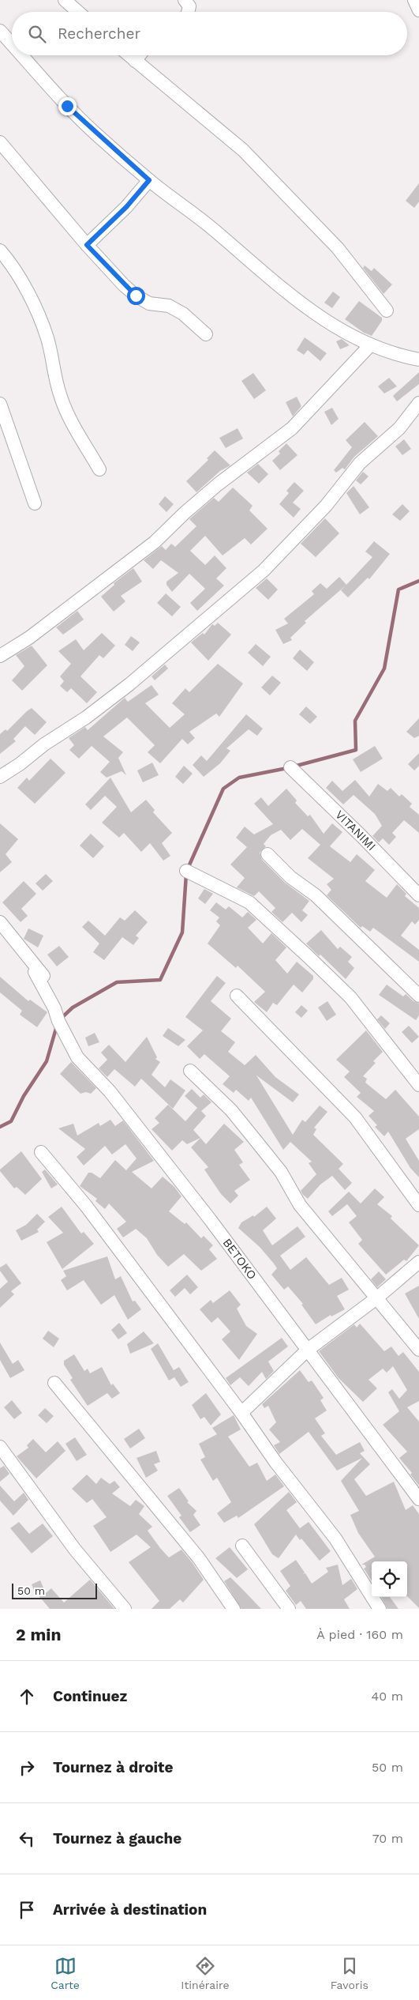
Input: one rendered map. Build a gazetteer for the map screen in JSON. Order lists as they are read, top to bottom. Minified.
{"streets":{"street":["VITANIMI","BETOKO"]},"scale_bar":"50 m","page":{"search":"Rechercher","scale":"50 m","heading":["2 min","À pied · 160 m"],"list":[["Continuez","40 m"],["Tournez à droite","50 m"],["Tournez à gauche","70 m"],"Arrivée à destination"],"nav":["Carte","Itinéraire","Favoris"]}}
